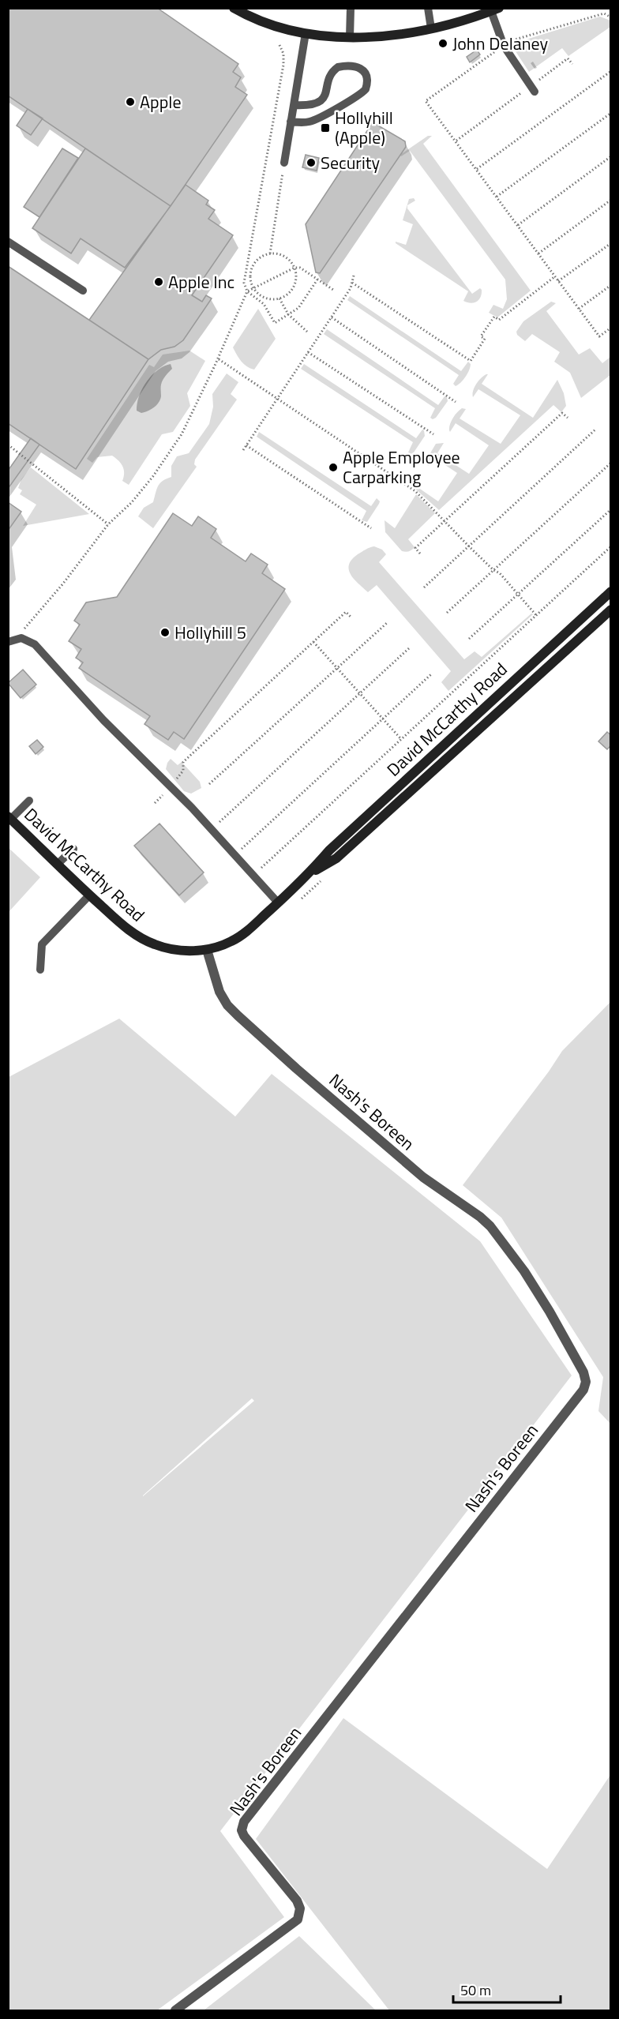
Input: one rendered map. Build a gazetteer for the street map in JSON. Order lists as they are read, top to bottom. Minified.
{"streets":{"street":["David McCarthy Road","Nash's Boreen"]},"crossings":[["David McCarthy Road","Nash's Boreen"]],"places":{"other":["John Delaney","Apple","Security","Apple Inc","Apple Employee Carparking","Hollyhill 5"],"transit":["Hollyhill (Apple)"]},"scale_bar":"50 m"}
